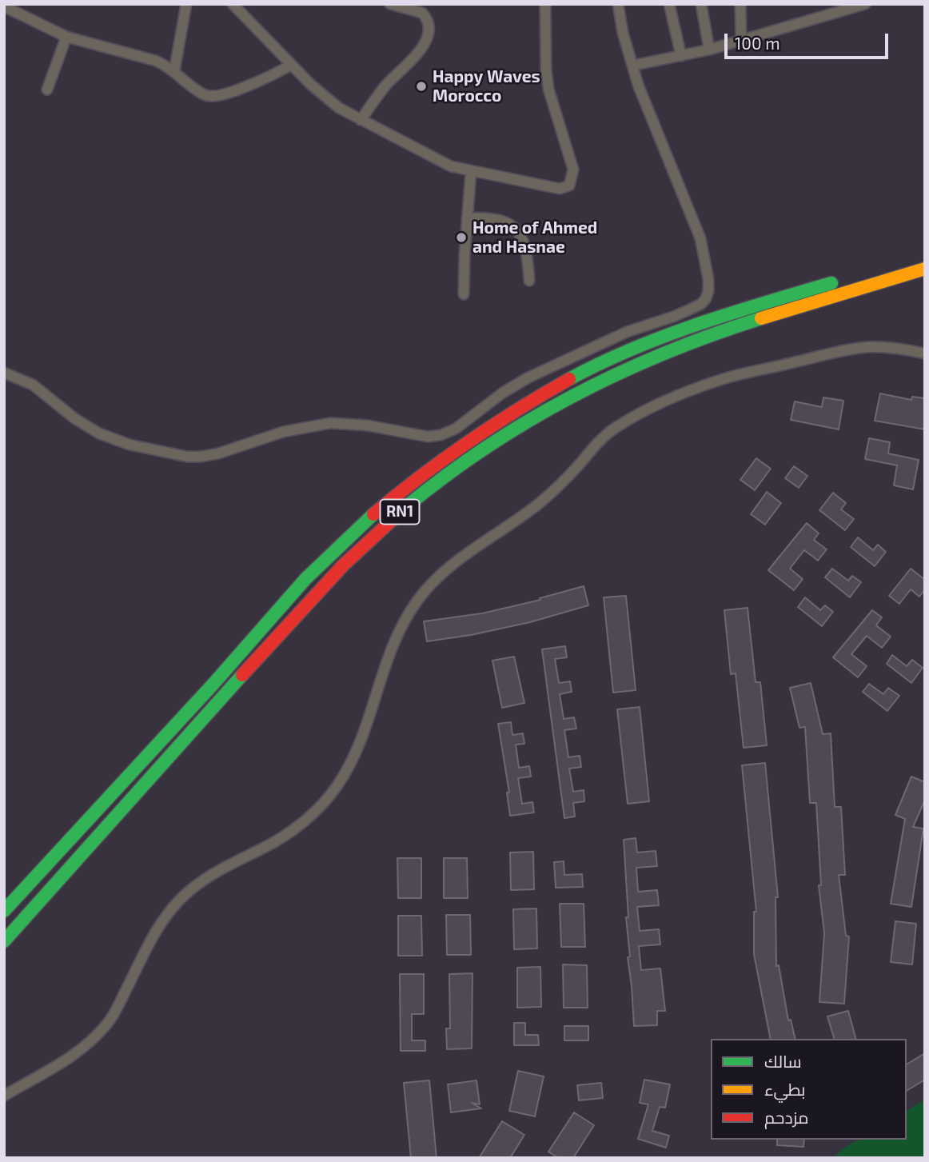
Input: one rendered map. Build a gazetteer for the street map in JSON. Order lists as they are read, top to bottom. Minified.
{"streets":{"highway":["RN1"]},"places":["Happy Waves Morocco","Home of Ahmed and Hasnae"],"legend":["سالك","بطيء","مزدحم"],"scale_bar":"100 m"}
